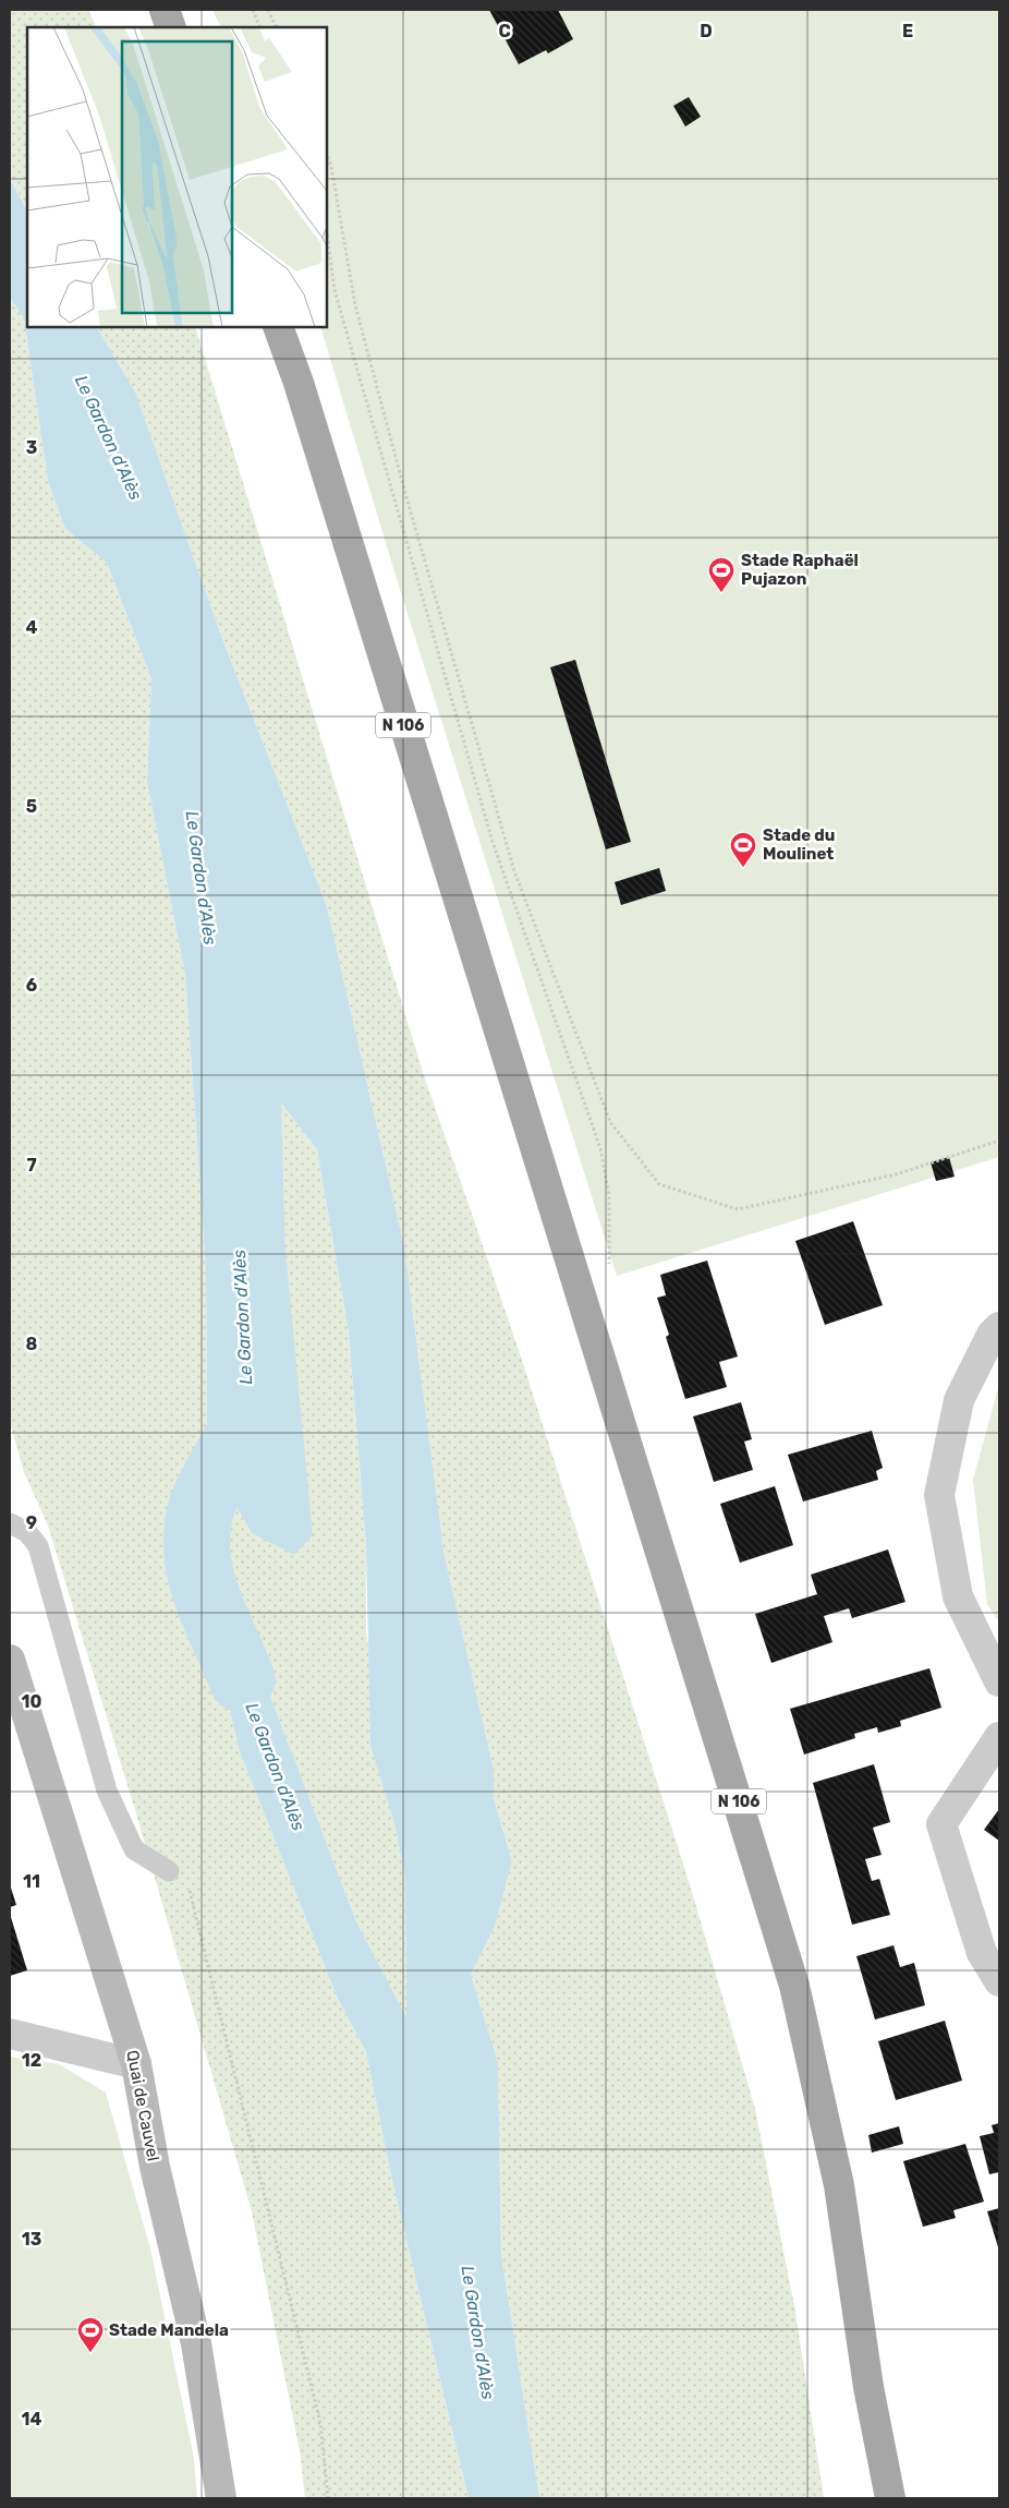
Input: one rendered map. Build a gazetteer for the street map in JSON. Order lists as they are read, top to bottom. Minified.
{"streets":{"main road":["N 106"],"street":["Quai de Cauvel"]},"water":["Le Gardon d'Alès"],"places":{"sports":["Stade Raphaël Pujazon","Stade du Moulinet","Stade Mandela"]},"grid":{"columns":["C","D","E"],"rows":["3","4","5","6","7","8","9","10","11","12","13","14"]}}
